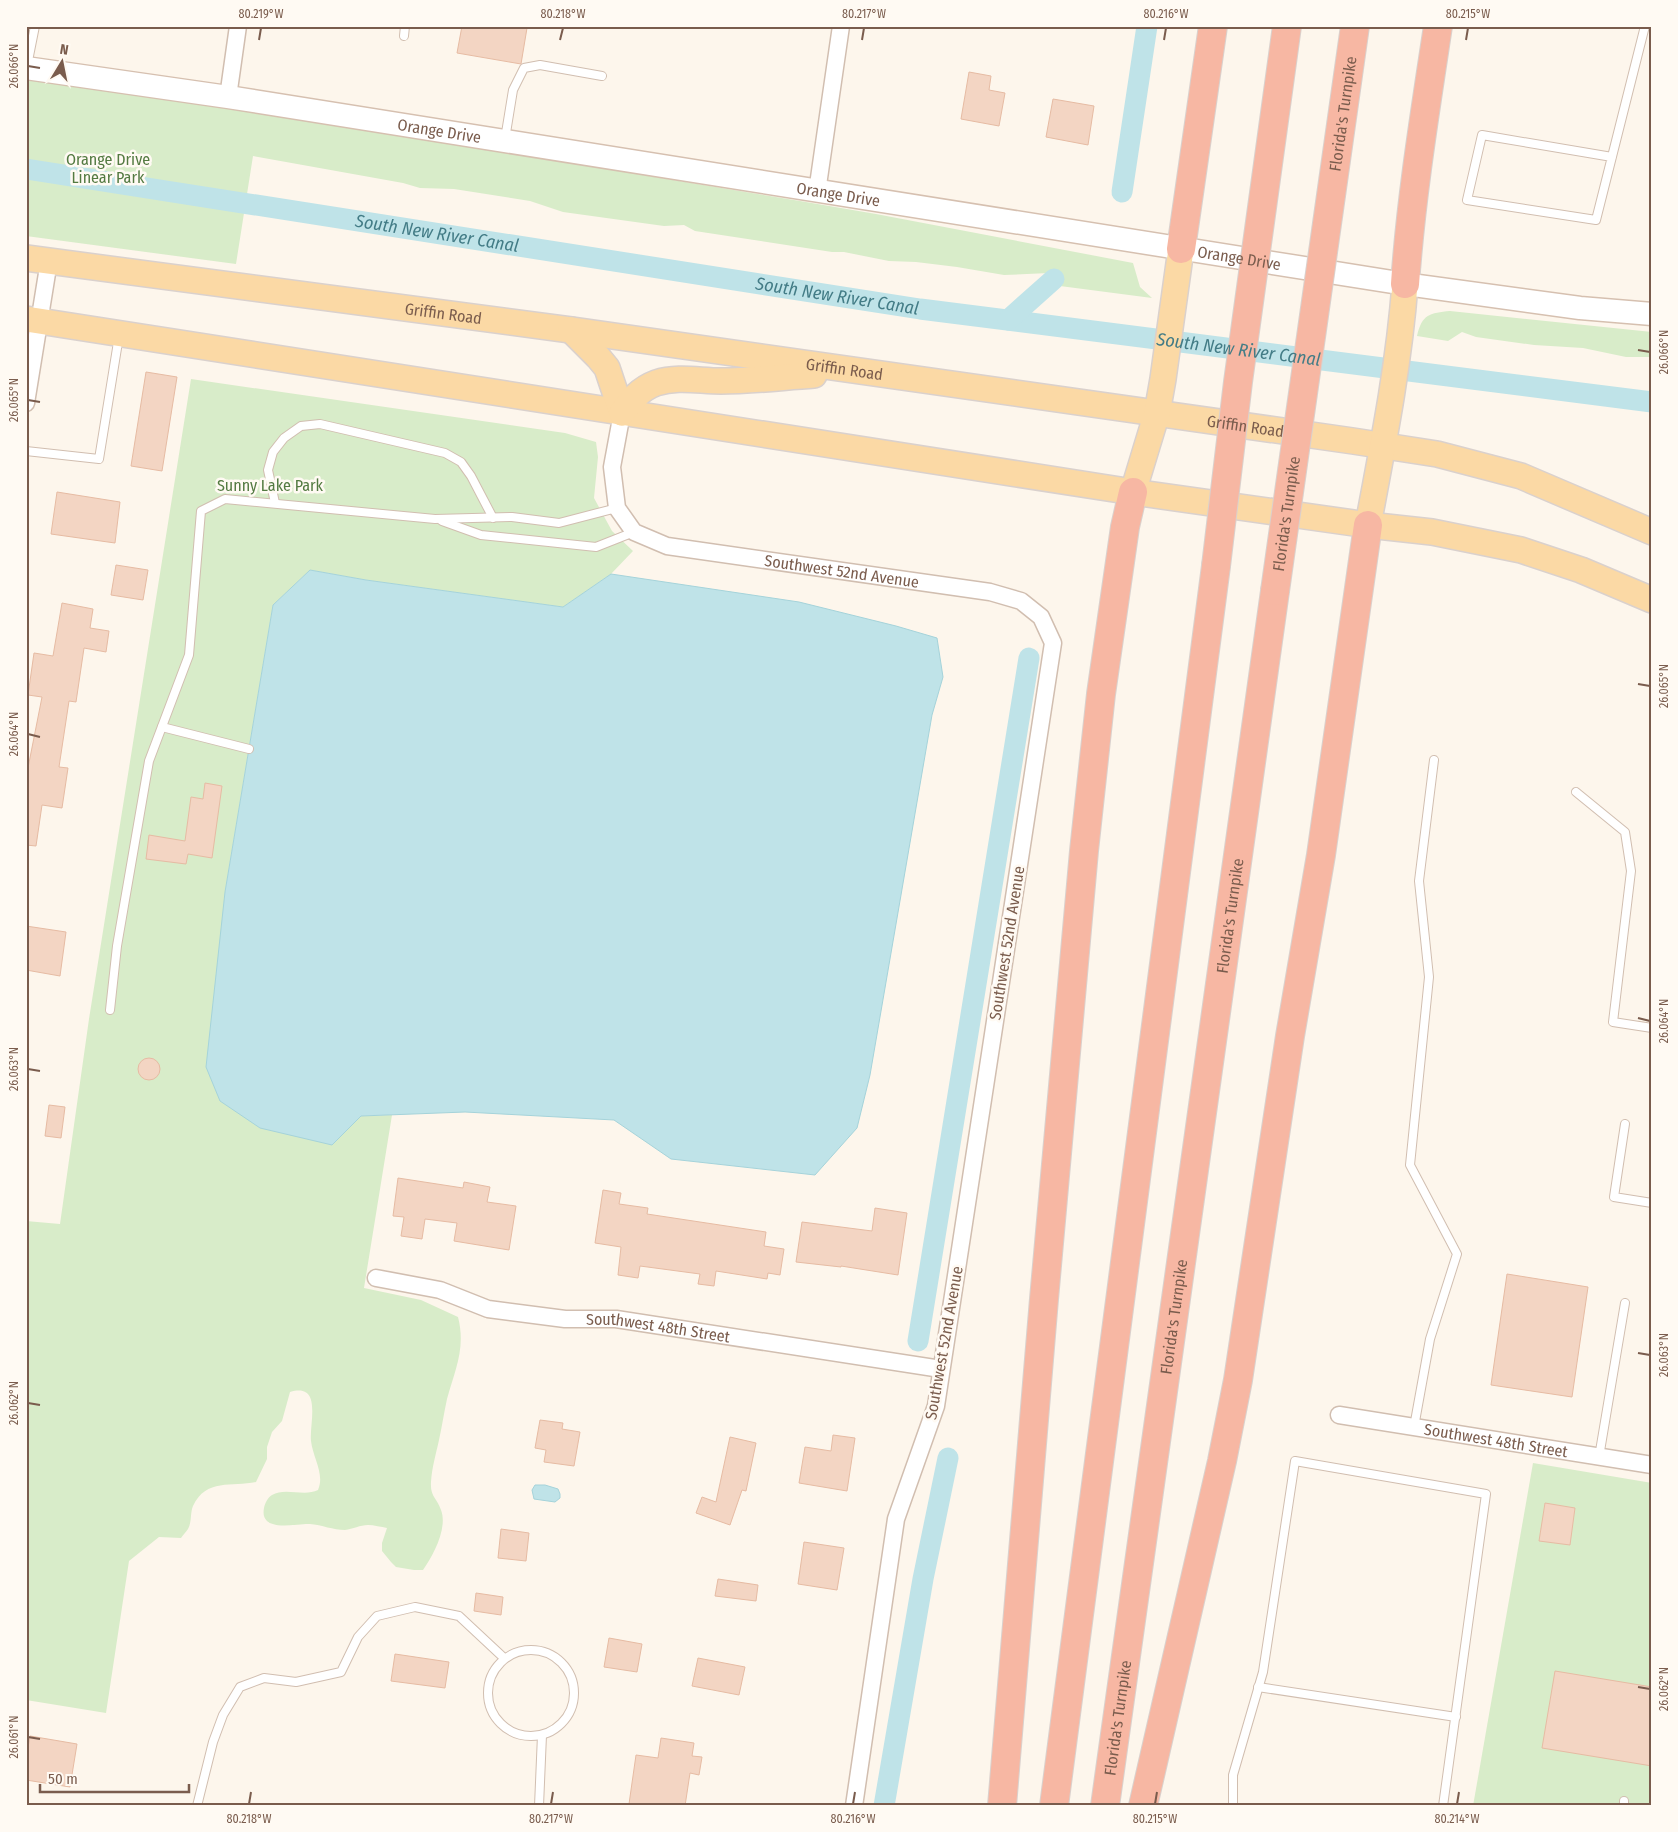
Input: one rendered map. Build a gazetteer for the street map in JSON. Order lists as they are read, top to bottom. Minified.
{"streets":{"highway":["Florida's Turnpike"],"main road":["Griffin Road"],"street":["Orange Drive","Southwest 52nd Avenue","Southwest 48th Street"]},"crossings":[["Southwest 52nd Avenue","Southwest 48th Street"]],"water":["South New River Canal"],"parks":["Orange Drive Linear Park","Sunny Lake Park"],"scale_bar":"50 m","north":"top","coordinates":["80.219°W","80.218°W","80.217°W","80.216°W","80.215°W","26.066°N","26.065°N","26.064°N","26.063°N","26.062°N","26.061°N","80.214°W"]}
